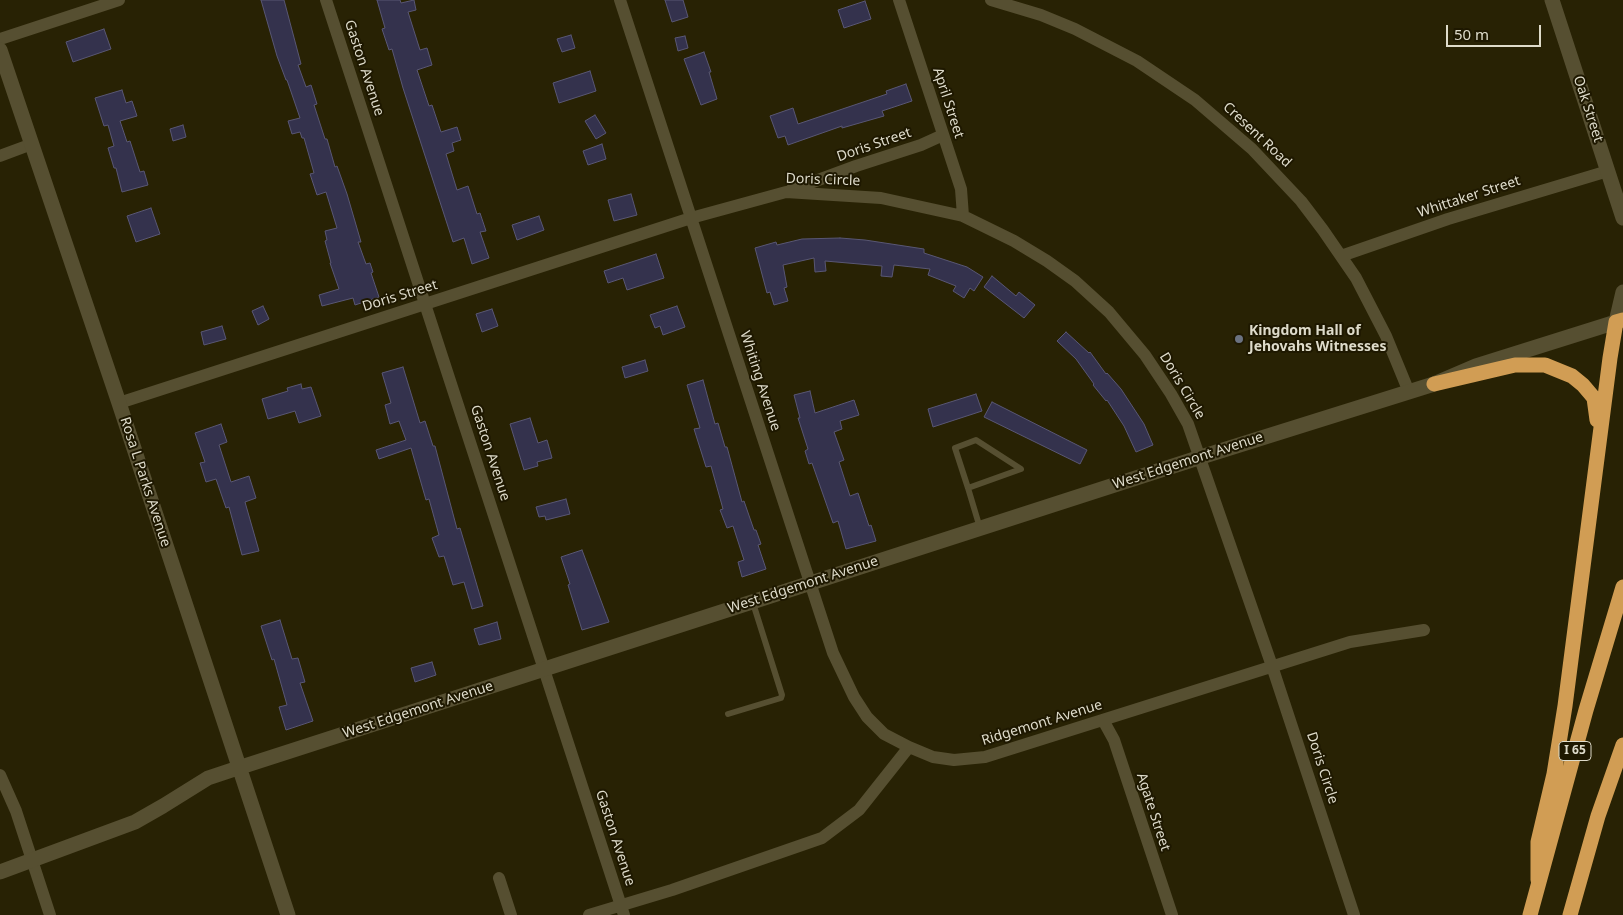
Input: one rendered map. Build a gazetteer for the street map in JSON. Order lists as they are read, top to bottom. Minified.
{"streets":{"highway":["I 65"],"street":["Gaston Avenue","April Street","Oak Street","Cresent Road","Doris Street","Doris Circle","Whittaker Street","Whiting Avenue","West Edgemont Avenue","Rosa L Parks Avenue","Ridgemont Avenue","Agate Street"]},"crossings":[["Gaston Avenue","Doris Street"],["Gaston Avenue","West Edgemont Avenue"],["April Street","Doris Street"],["April Street","Doris Circle"],["Oak Street","Whittaker Street"],["Cresent Road","Whittaker Street"],["Cresent Road","West Edgemont Avenue"],["Doris Street","Doris Circle"],["Doris Street","Whiting Avenue"],["Doris Street","Rosa L Parks Avenue"],["Doris Circle","Whiting Avenue"],["Doris Circle","West Edgemont Avenue"],["Doris Circle","Ridgemont Avenue"],["Whiting Avenue","West Edgemont Avenue"],["Whiting Avenue","Ridgemont Avenue"],["West Edgemont Avenue","Rosa L Parks Avenue"],["Ridgemont Avenue","Agate Street"]],"places":["Kingdom Hall of Jehovahs Witnesses"],"scale_bar":"50 m"}
